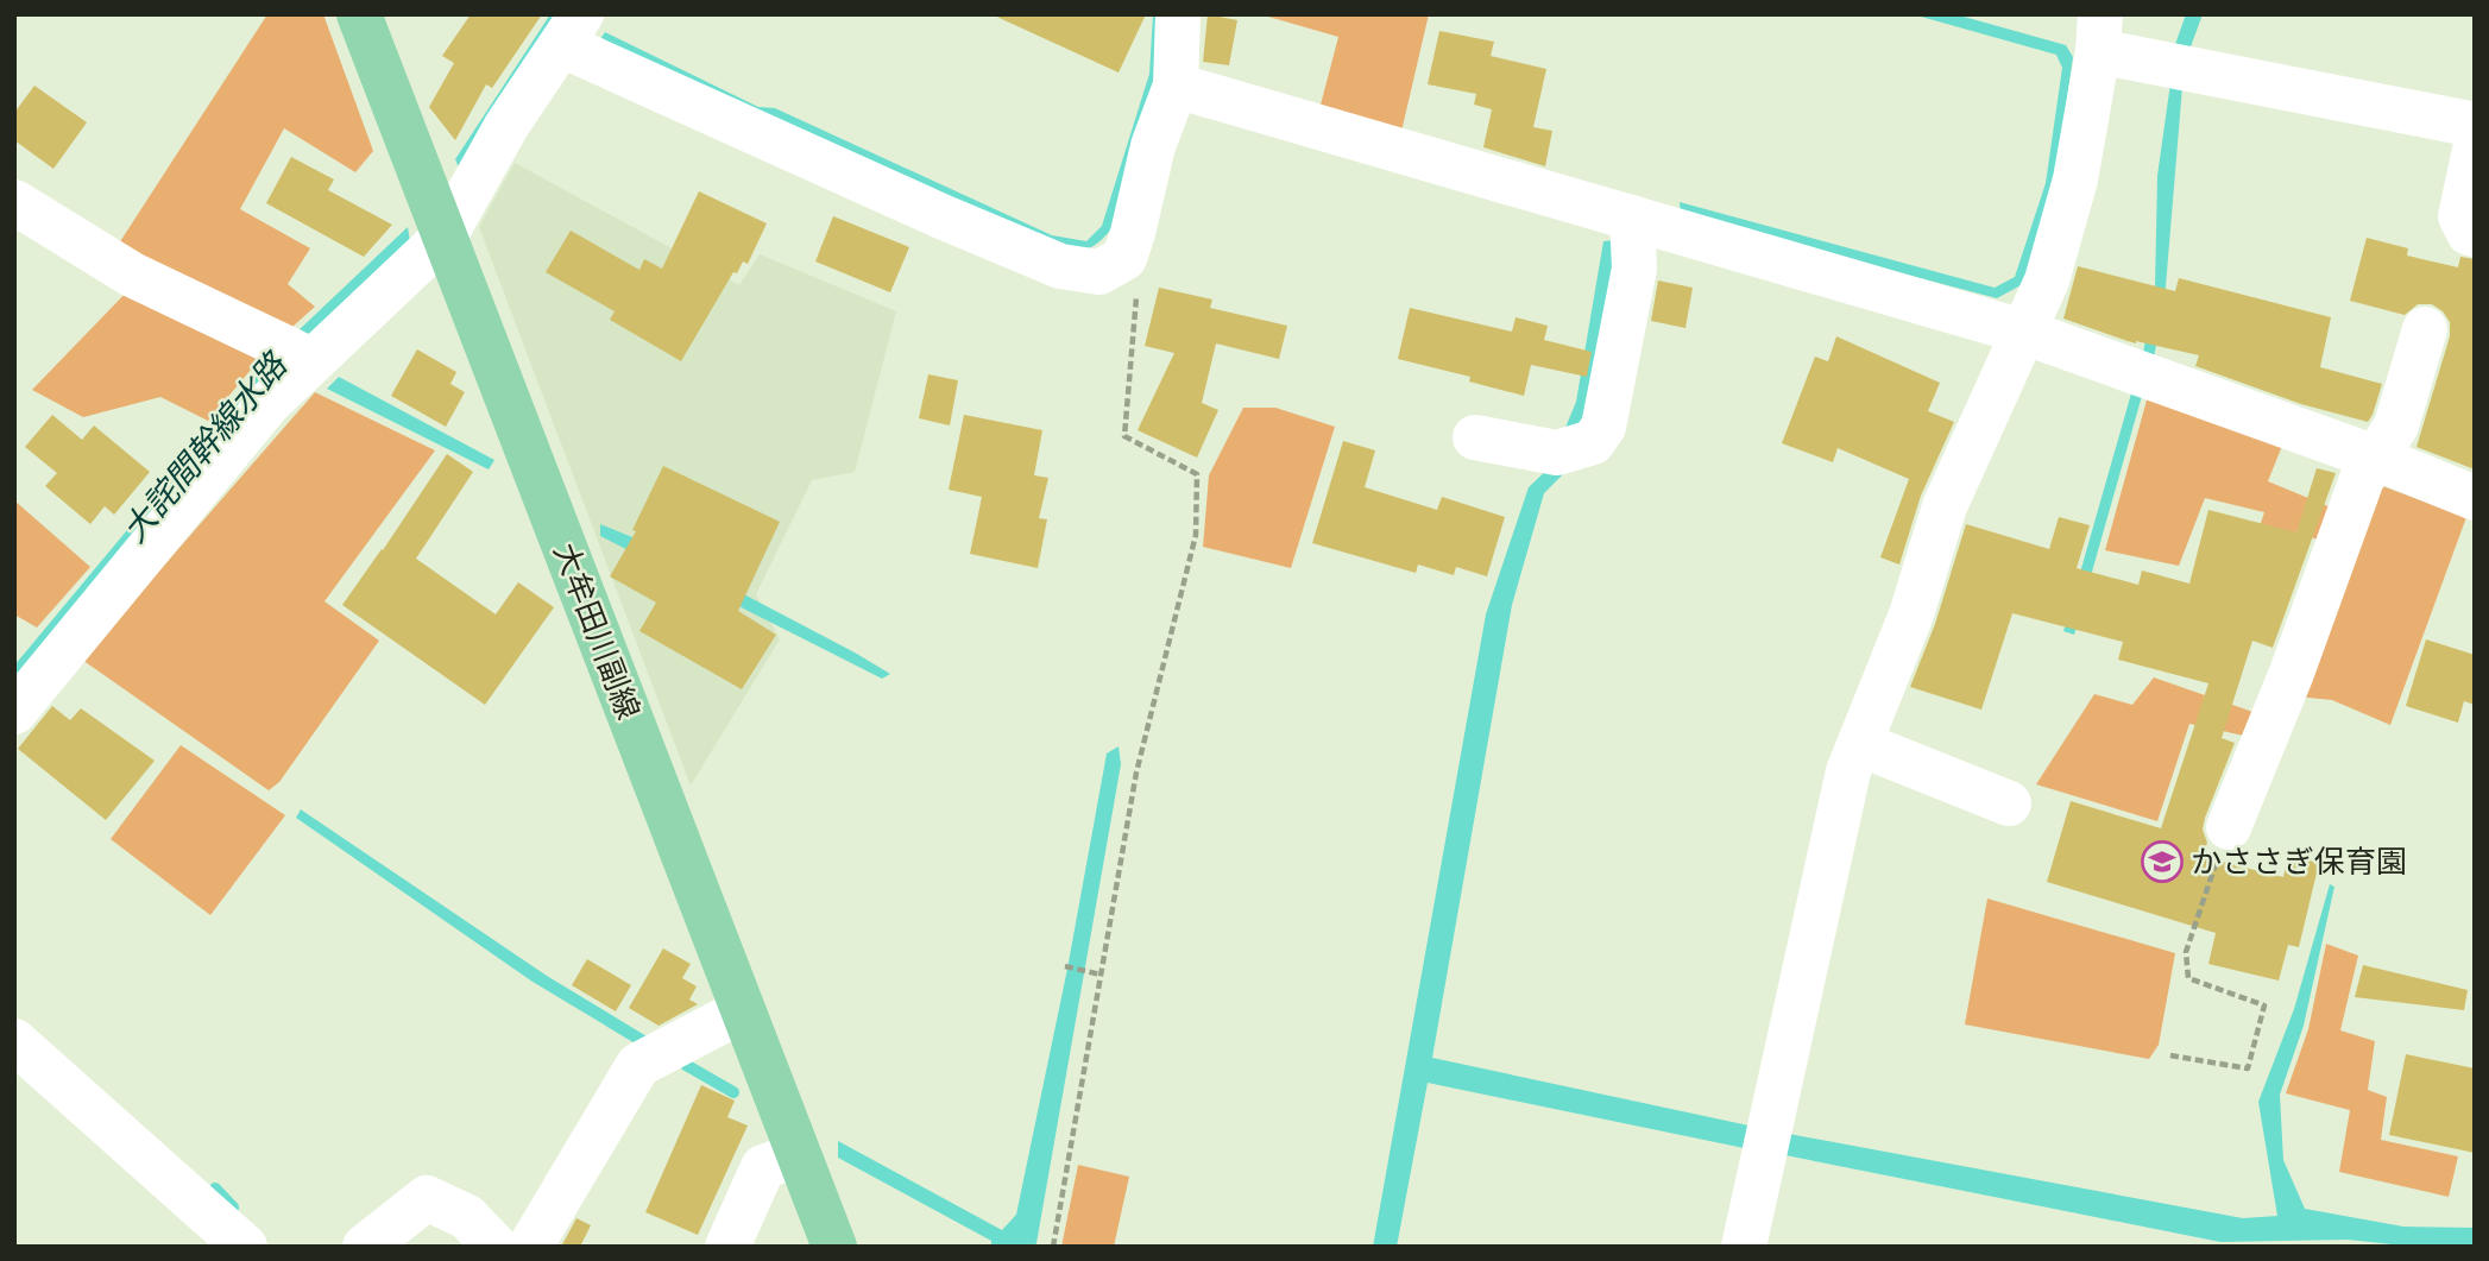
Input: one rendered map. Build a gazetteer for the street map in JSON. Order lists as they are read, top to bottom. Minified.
{"streets":{"main road":["大牟田川副線"]},"water":["大詫間幹線水路"],"places":{"school or university":["かささぎ保育園"]}}
